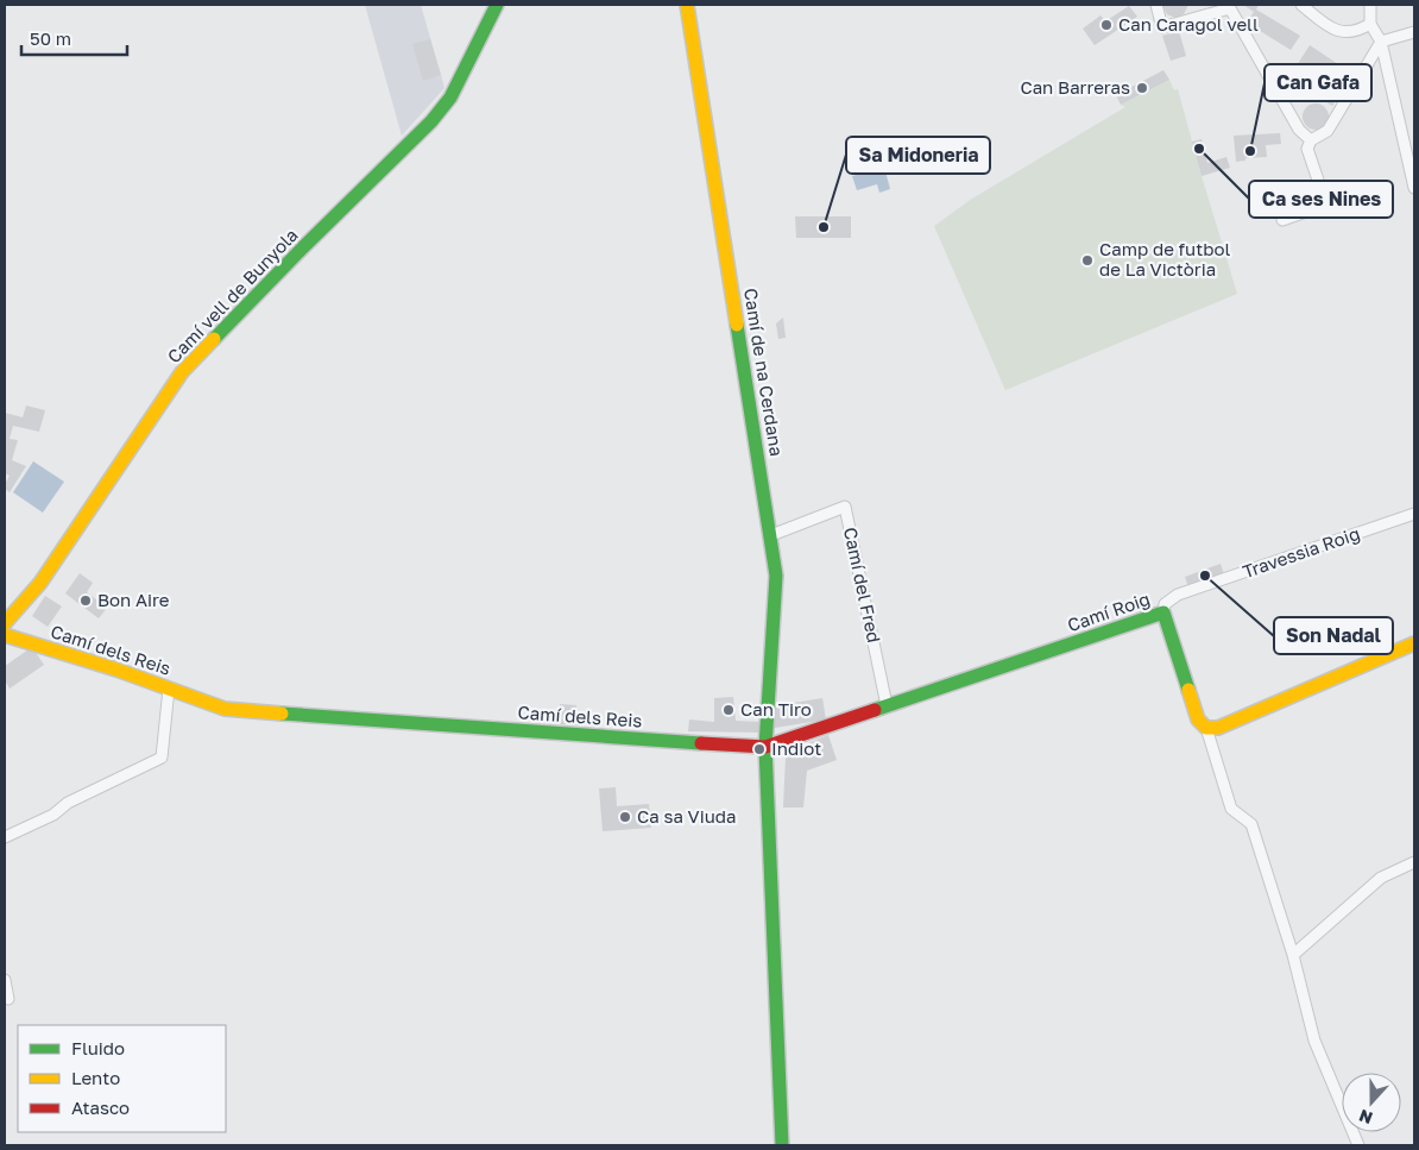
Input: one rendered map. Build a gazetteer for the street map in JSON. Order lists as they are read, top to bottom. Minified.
{"streets":{"street":["Camí vell de Bunyola","Camí de na Cerdana","Travessia Roig","Camí del Fred","Camí Roig","Camí dels Reis"]},"crossings":[["Camí de na Cerdana","Camí del Fred"],["Camí de na Cerdana","Camí Roig"],["Camí de na Cerdana","Camí dels Reis"],["Travessia Roig","Camí Roig"],["Camí del Fred","Camí Roig"],["Camí Roig","Camí dels Reis"]],"places":["Can Caragol vell","Can Barreras","Ca ses Nines","Can Gafa","Sa Midoneria","Camp de futbol de La Victòria","Son Nadal","Bon Aire","Can Tiro","Indiot","Ca sa Viuda"],"legend":["Fluido","Lento","Atasco"],"scale_bar":"50 m","north":"bottom"}
